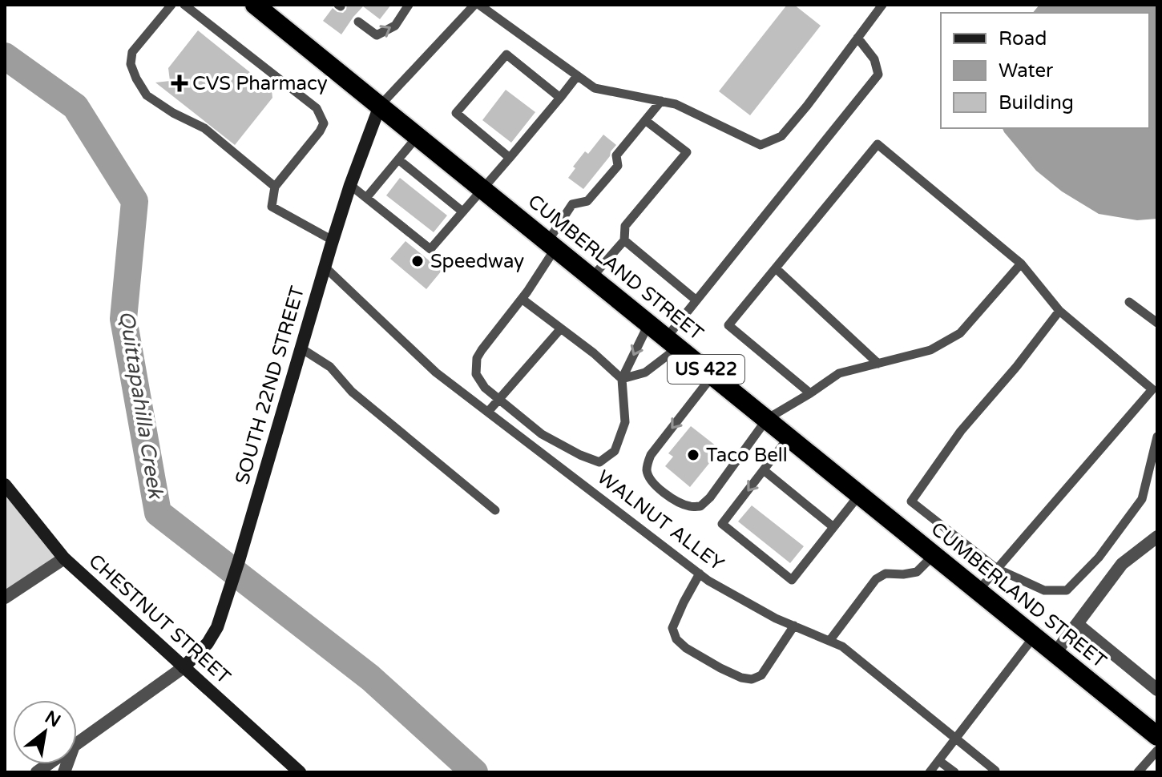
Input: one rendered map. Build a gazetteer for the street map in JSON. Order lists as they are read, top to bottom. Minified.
{"streets":{"highway":["CUMBERLAND STREET","US 422"],"street":["SOUTH 22ND STREET","CHESTNUT STREET"],"lane":["WALNUT ALLEY"]},"crossings":[["CUMBERLAND STREET","SOUTH 22ND STREET"],["SOUTH 22ND STREET","WALNUT ALLEY"],["SOUTH 22ND STREET","CHESTNUT STREET"]],"water":["Quittapahilla Creek"],"places":{"health":["CVS Pharmacy"],"other":["Speedway","Taco Bell"]},"legend":["Road","Water","Building"],"north":"top right"}
